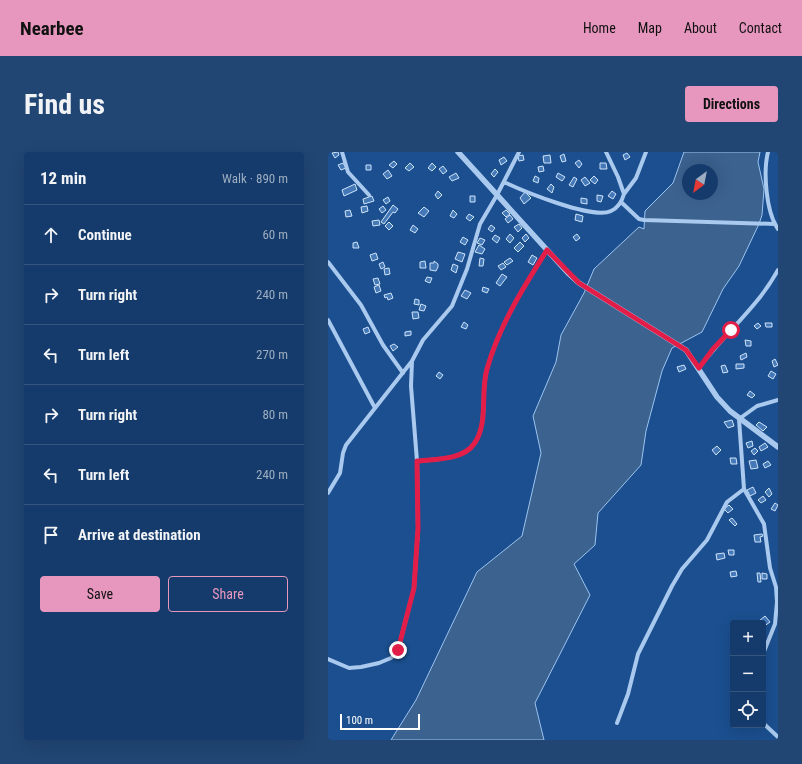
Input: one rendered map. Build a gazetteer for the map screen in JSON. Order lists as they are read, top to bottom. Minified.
{"scale_bar":"100 m","north":"bottom left","page":{"header":"Nearbee","nav":["Home","Map","About","Contact"],"buttons":["Directions",["Save","Share"]],"title":"Find us","heading":["12 min","Walk · 890 m"],"list":[["Continue","60 m"],["Turn right","240 m"],["Turn left","270 m"],["Turn right","80 m"],["Turn left","240 m"],"Arrive at destination"],"map_buttons":["+","−"],"scale":"100 m"}}
